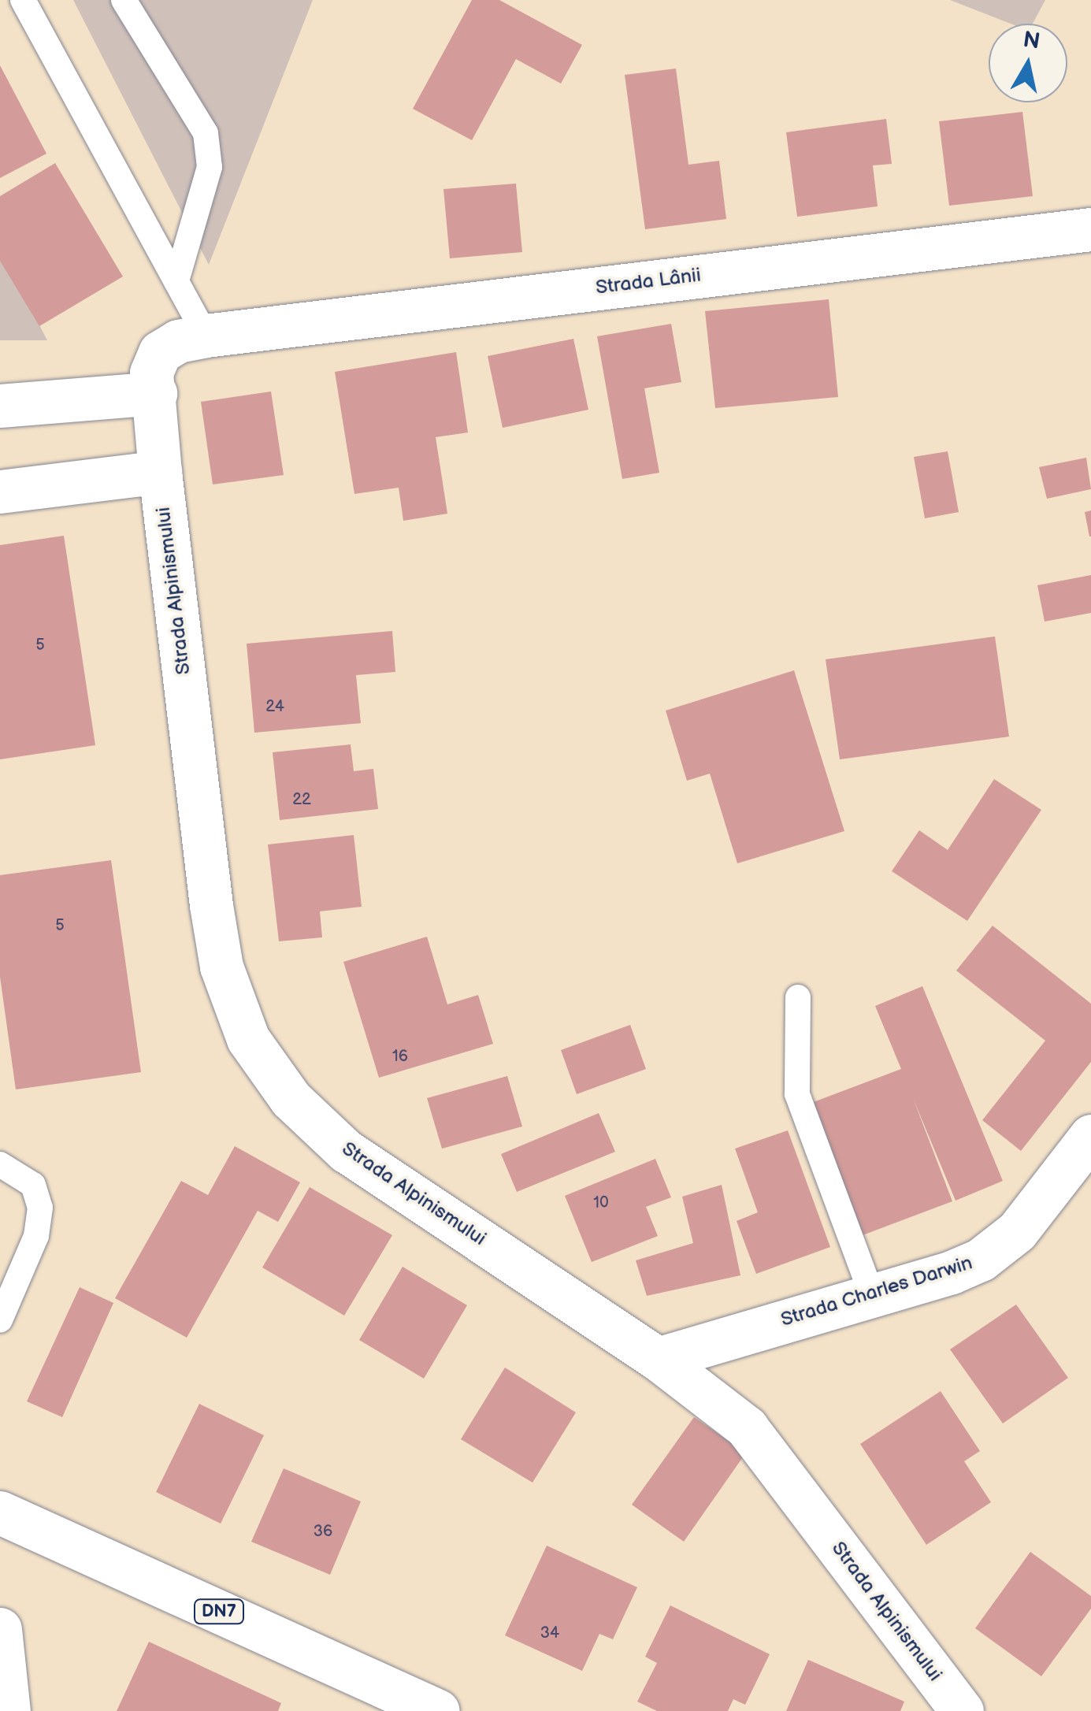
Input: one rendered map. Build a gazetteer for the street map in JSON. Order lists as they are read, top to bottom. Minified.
{"streets":{"street":["Strada Lânii","Strada Alpinismului","Strada Charles Darwin","DN7"]},"crossings":[["Strada Lânii","Strada Alpinismului"],["Strada Alpinismului","Strada Charles Darwin"]],"house_numbers":["5","24","22","5","16","10","36","34"],"north":"top"}
